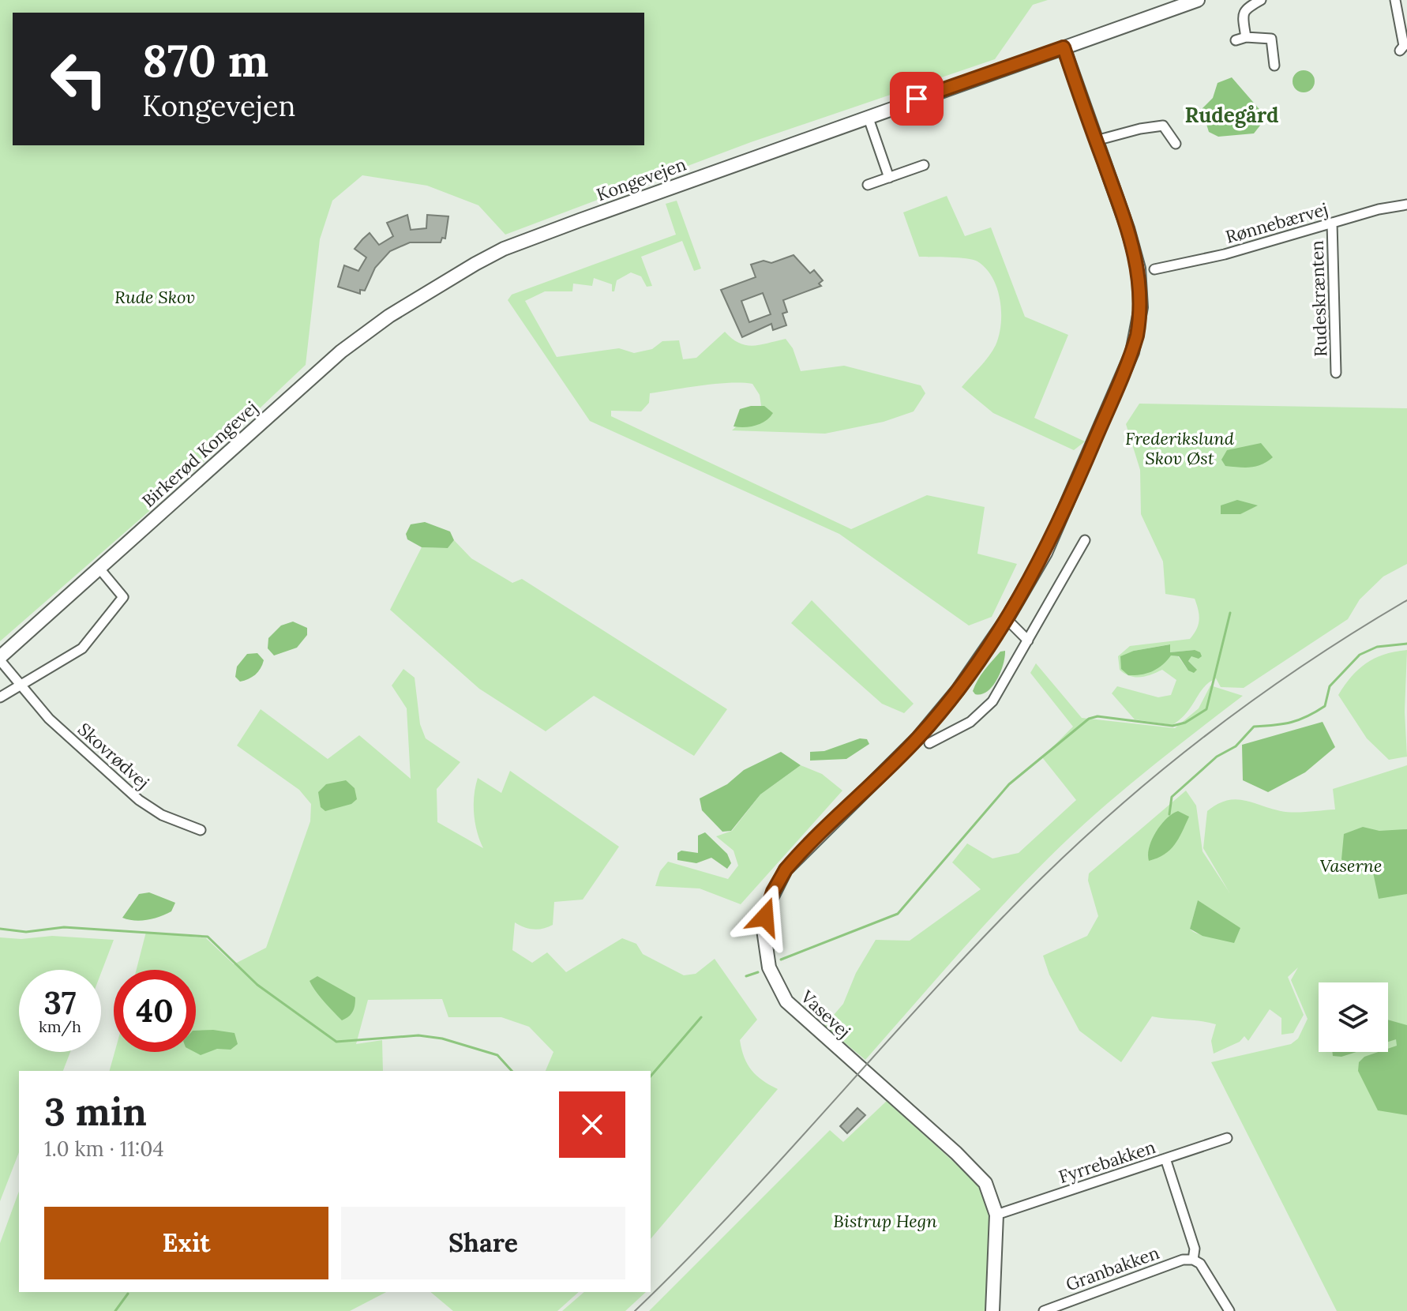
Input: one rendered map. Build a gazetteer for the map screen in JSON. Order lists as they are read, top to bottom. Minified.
{"streets":{"street":["Kongevejen","Rønnebærvej","Rudeskrænten","Birkerød Kongevej","Skovrødvej","Vasevej","Fyrrebakken","Granbakken"]},"crossings":[["Kongevejen","Birkerød Kongevej"],["Kongevejen","Vasevej"],["Rønnebærvej","Rudeskrænten"],["Birkerød Kongevej","Skovrødvej"],["Vasevej","Fyrrebakken"]],"districts":["Rudegård"],"parks":["Rude Skov","Frederikslund Skov Øst","Vaserne","Bistrup Hegn"],"page":{"turn":["870 m","Kongevejen"],"speed":"37 km/h","limit":"40","heading":["3 min","1.0 km · 11:04"],"buttons":["Exit","Share"]}}
